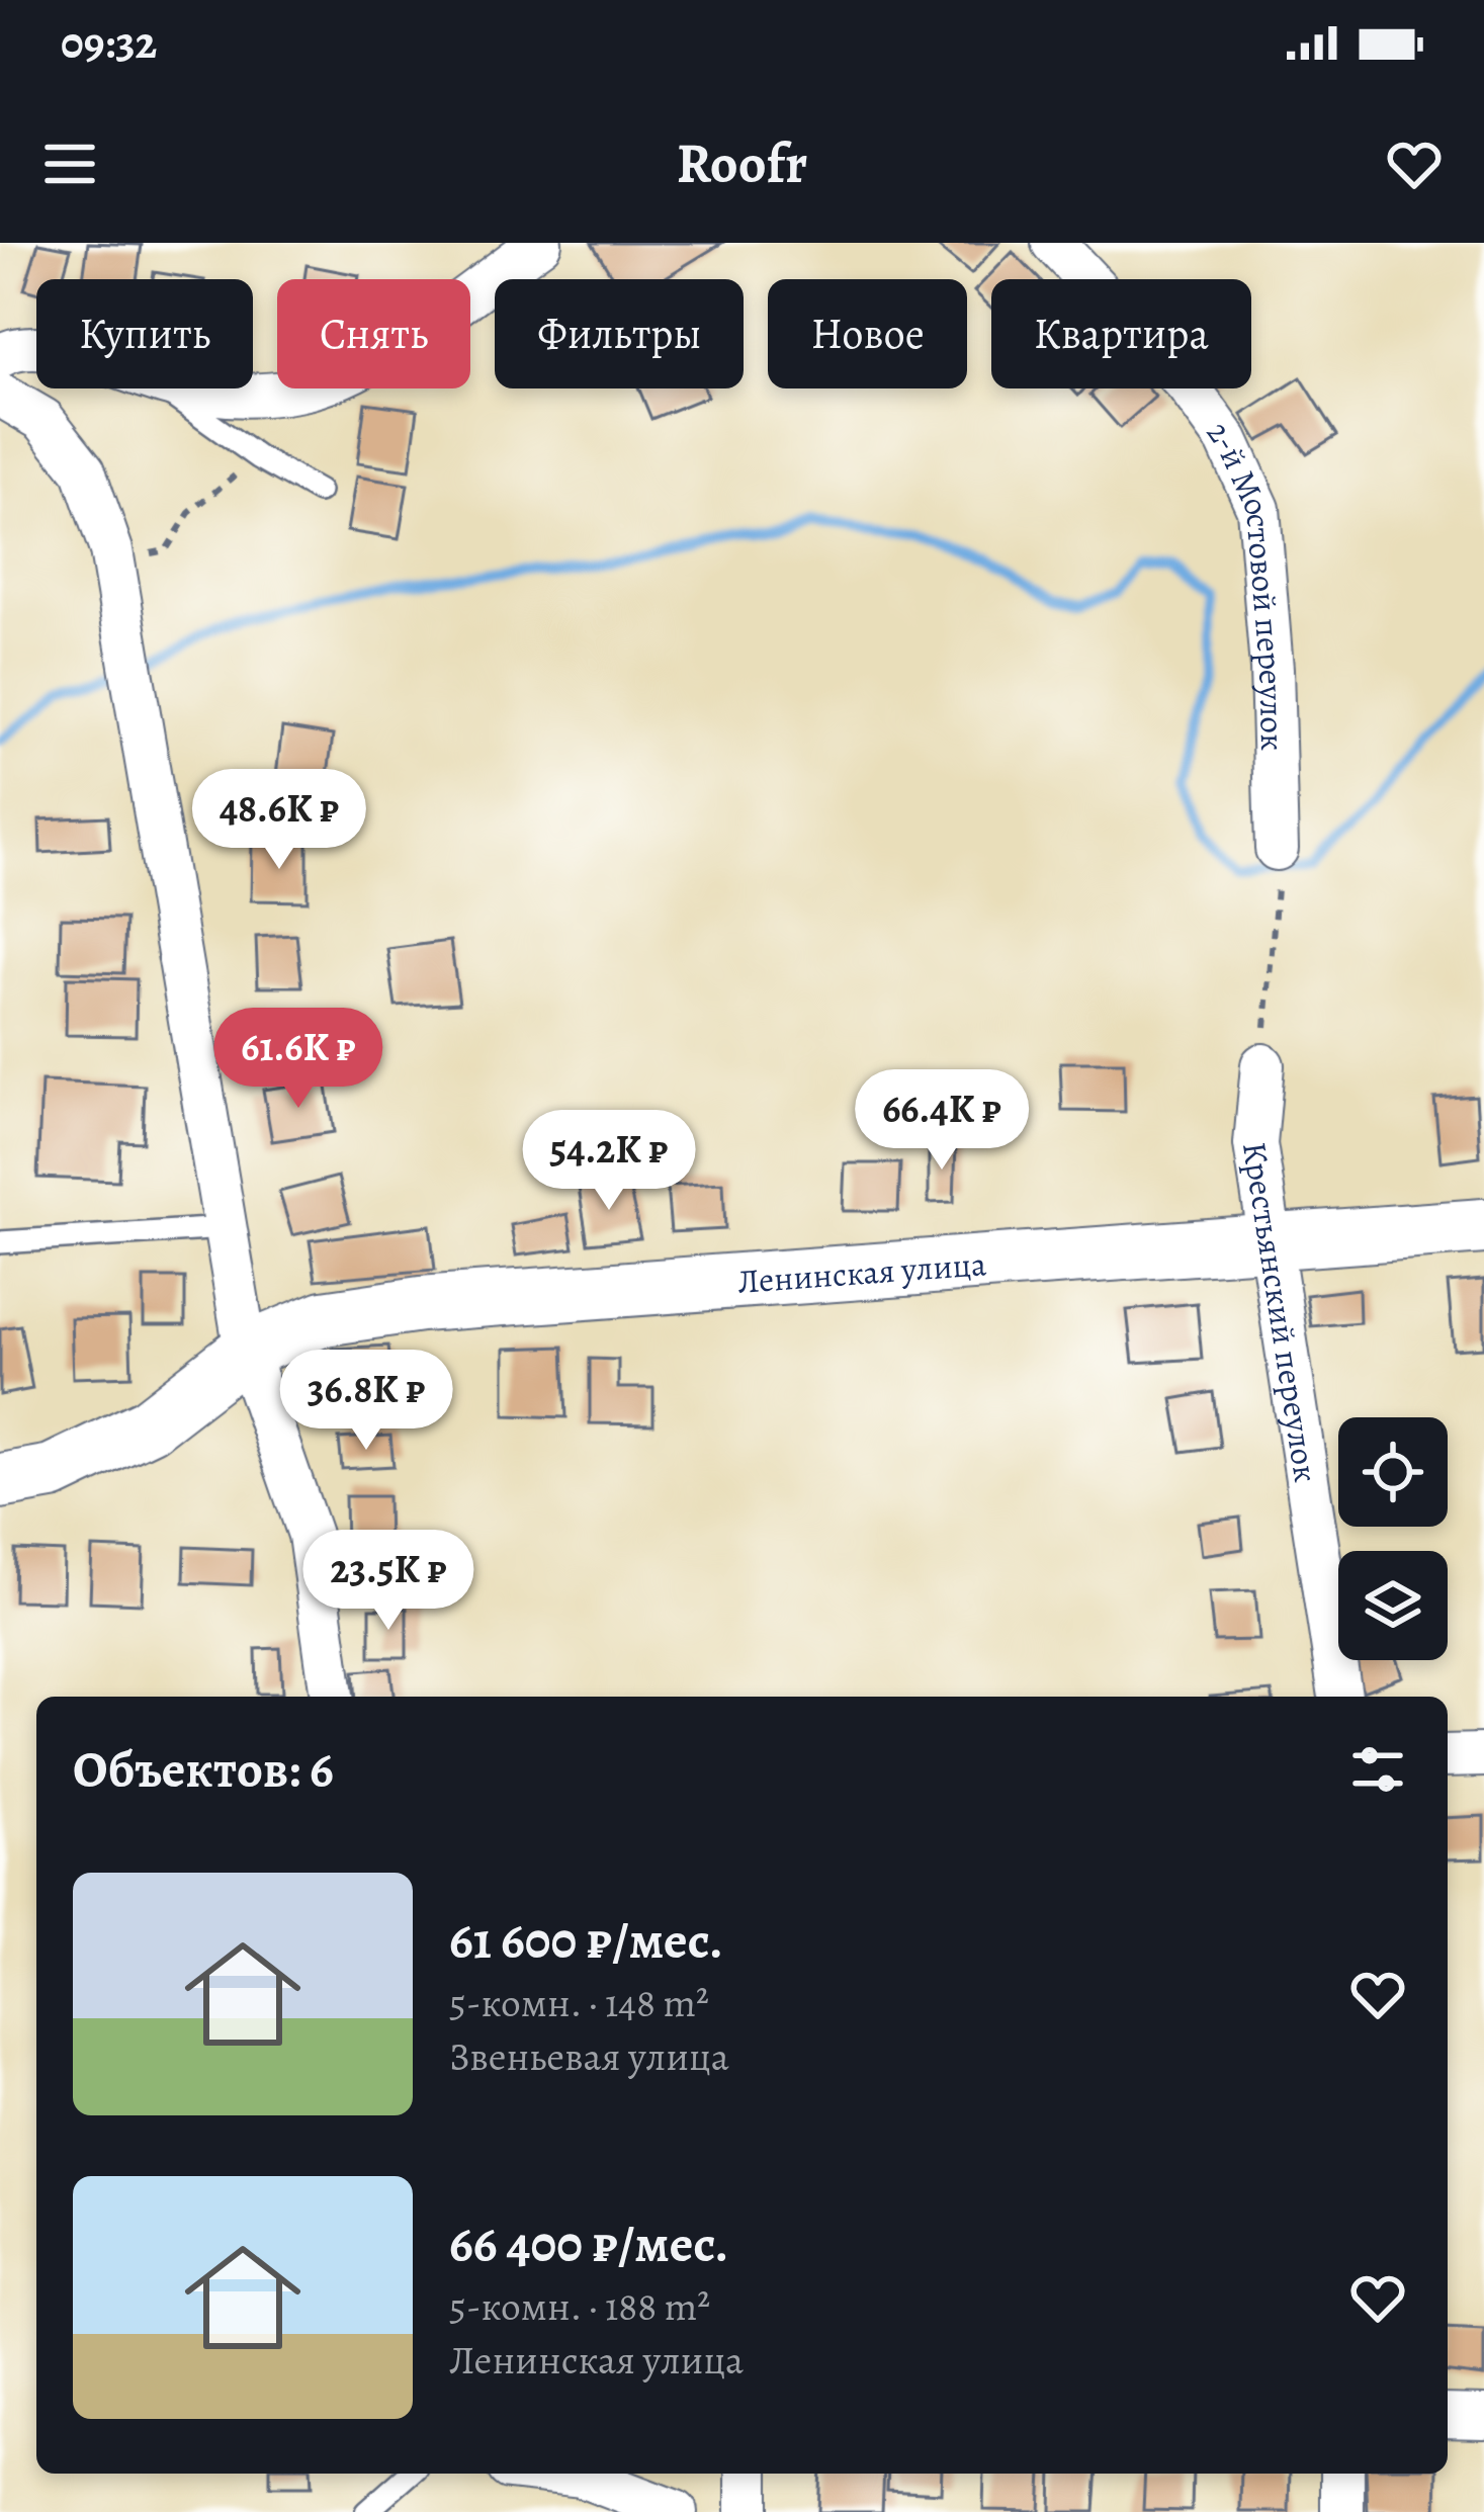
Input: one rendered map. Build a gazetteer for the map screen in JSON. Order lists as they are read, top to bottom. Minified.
{"streets":{"street":["2-й Мостовой переулок","Ленинская улица","Крестьянский переулок"]},"crossings":[["Ленинская улица","Крестьянский переулок"]],"page":{"status":"09:32","header":"Roofr","chip":["Купить","Снять","Фильтры","Новое","Квартира"],"price":["48.6K ₽","61.6K ₽","66.4K ₽","54.2K ₽","36.8K ₽","23.5K ₽"],"heading":"Объектов: 6","list":[{"name":"61 600 ₽/мес.","note":"5-комн. · 148 m² · Звеньевая улица"},{"name":"66 400 ₽/мес.","note":"5-комн. · 188 m² · Ленинская улица"}]}}
